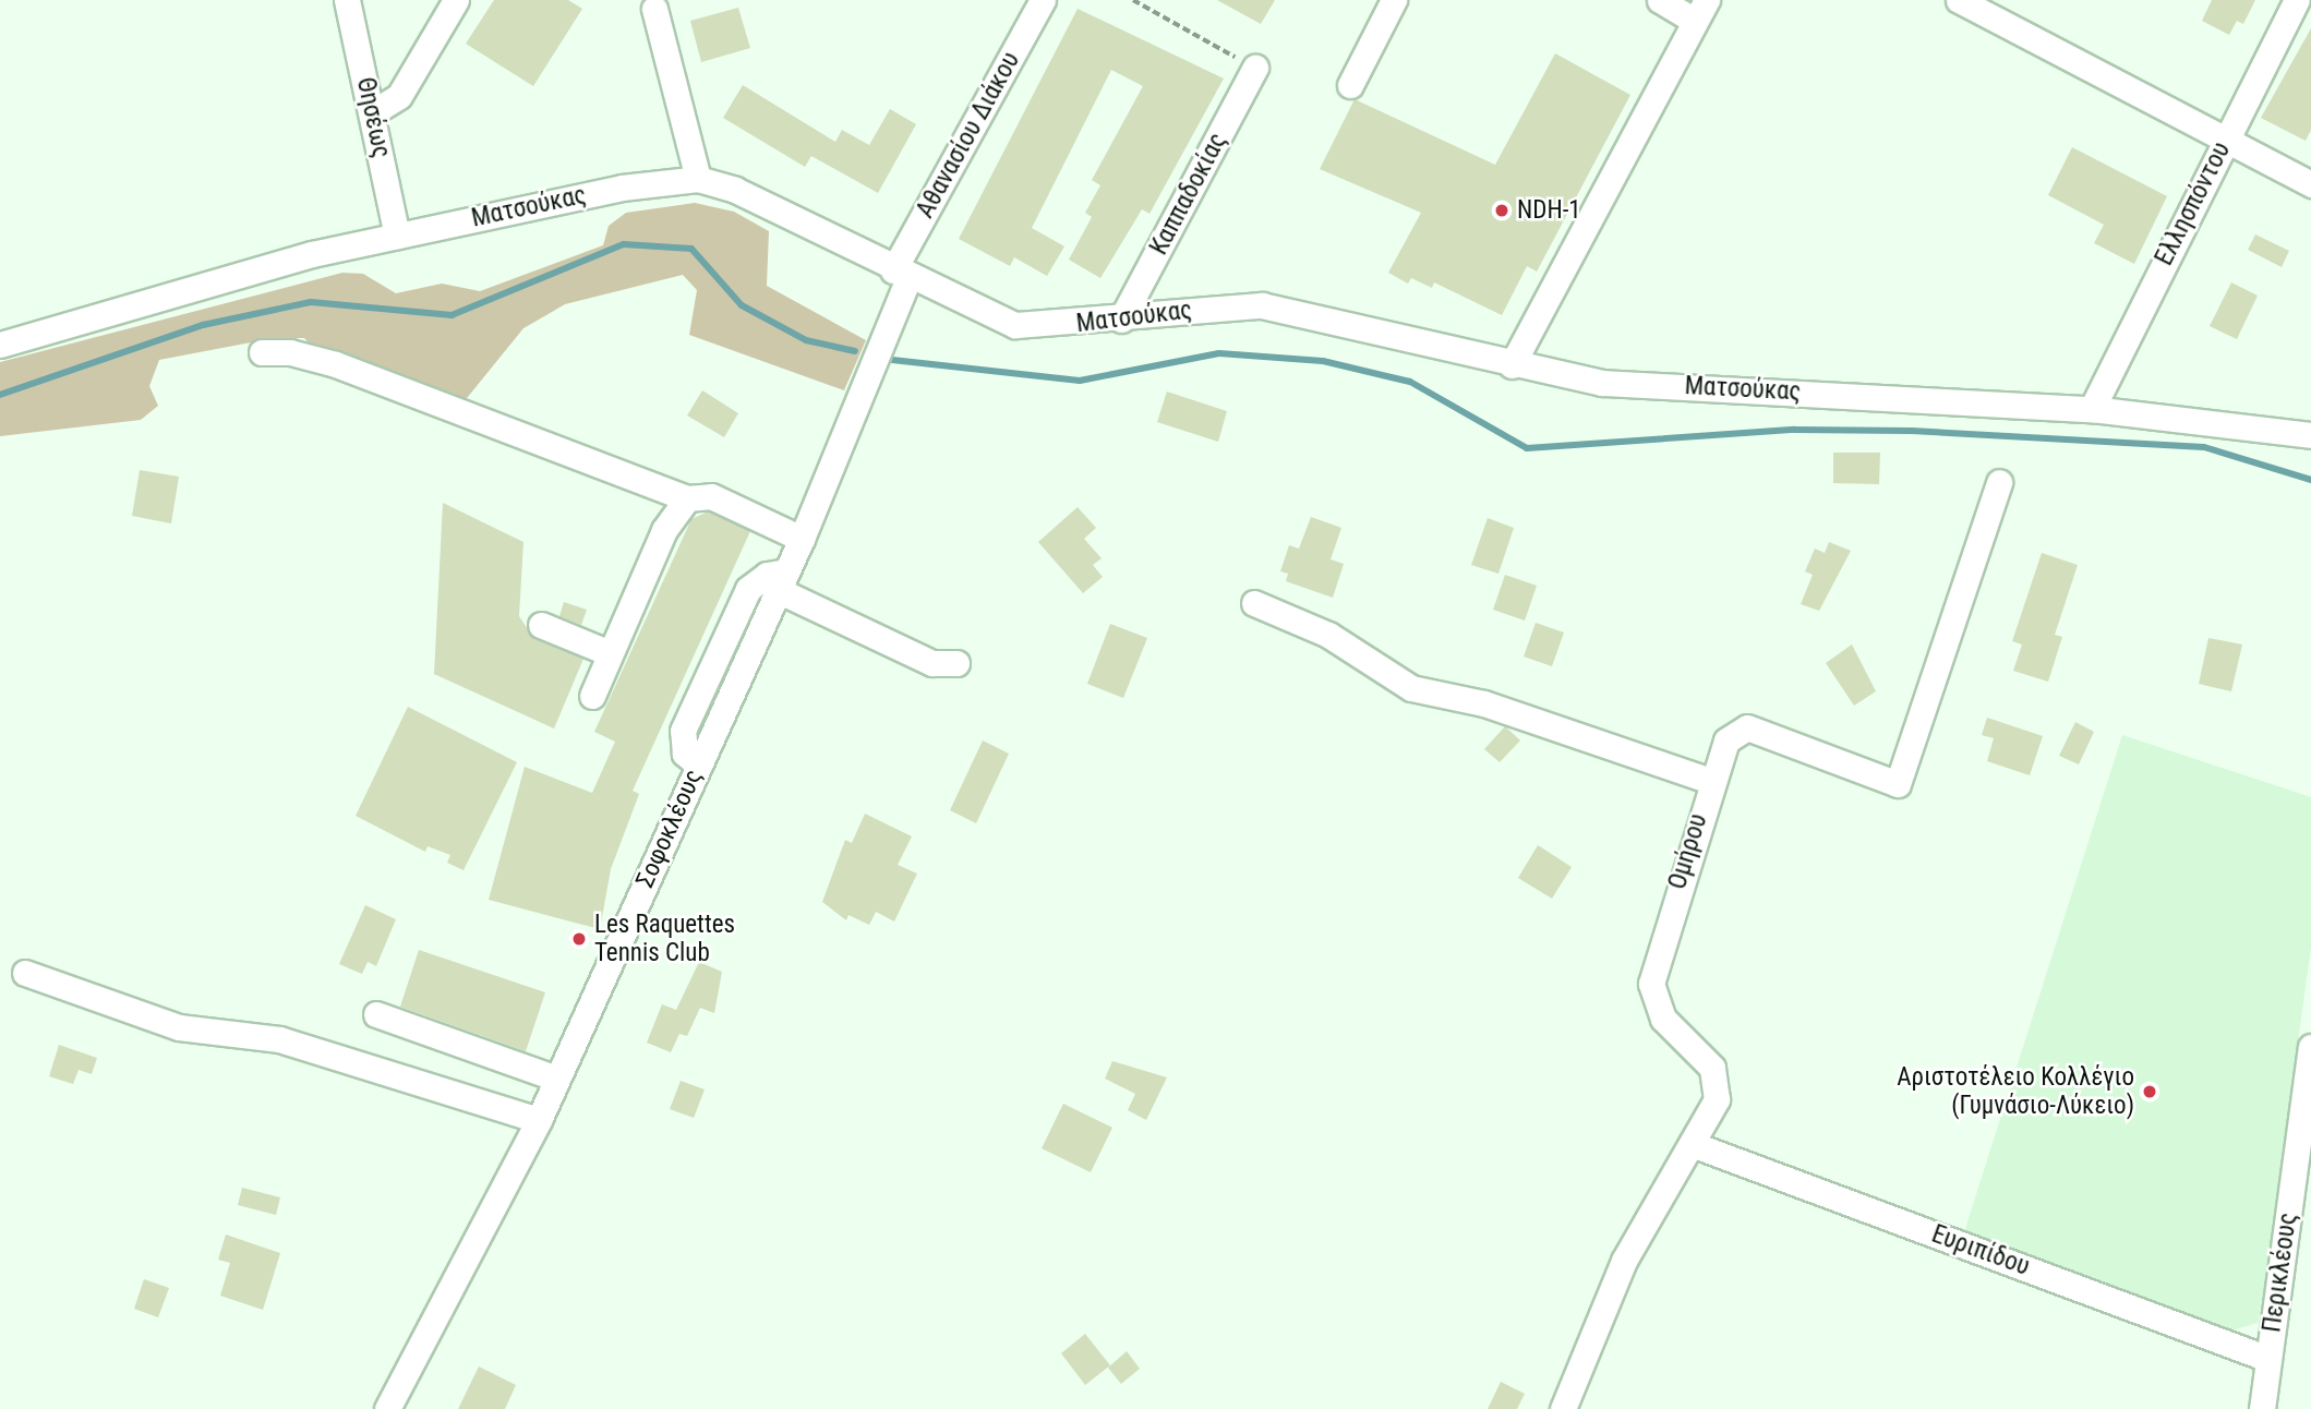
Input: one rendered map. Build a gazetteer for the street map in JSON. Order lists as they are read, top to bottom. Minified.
{"streets":{"street":["Θησέως","Αθανασίου Διάκου","Καππαδοκίας","Ελλησπόντου","Ματσούκας","Σοφοκλέους","Ομήρου","Ευριπίδου","Περικλέους"]},"crossings":[["Θησέως","Ματσούκας"],["Αθανασίου Διάκου","Ματσούκας"],["Καππαδοκίας","Ματσούκας"],["Ελλησπόντου","Ματσούκας"],["Ομήρου","Ευριπίδου"],["Ευριπίδου","Περικλέους"]],"places":["NDH-1","Les Raquettes Tennis Club","Αριστοτέλειο Κολλέγιο (Γυμνάσιο-Λύκειο)"]}
